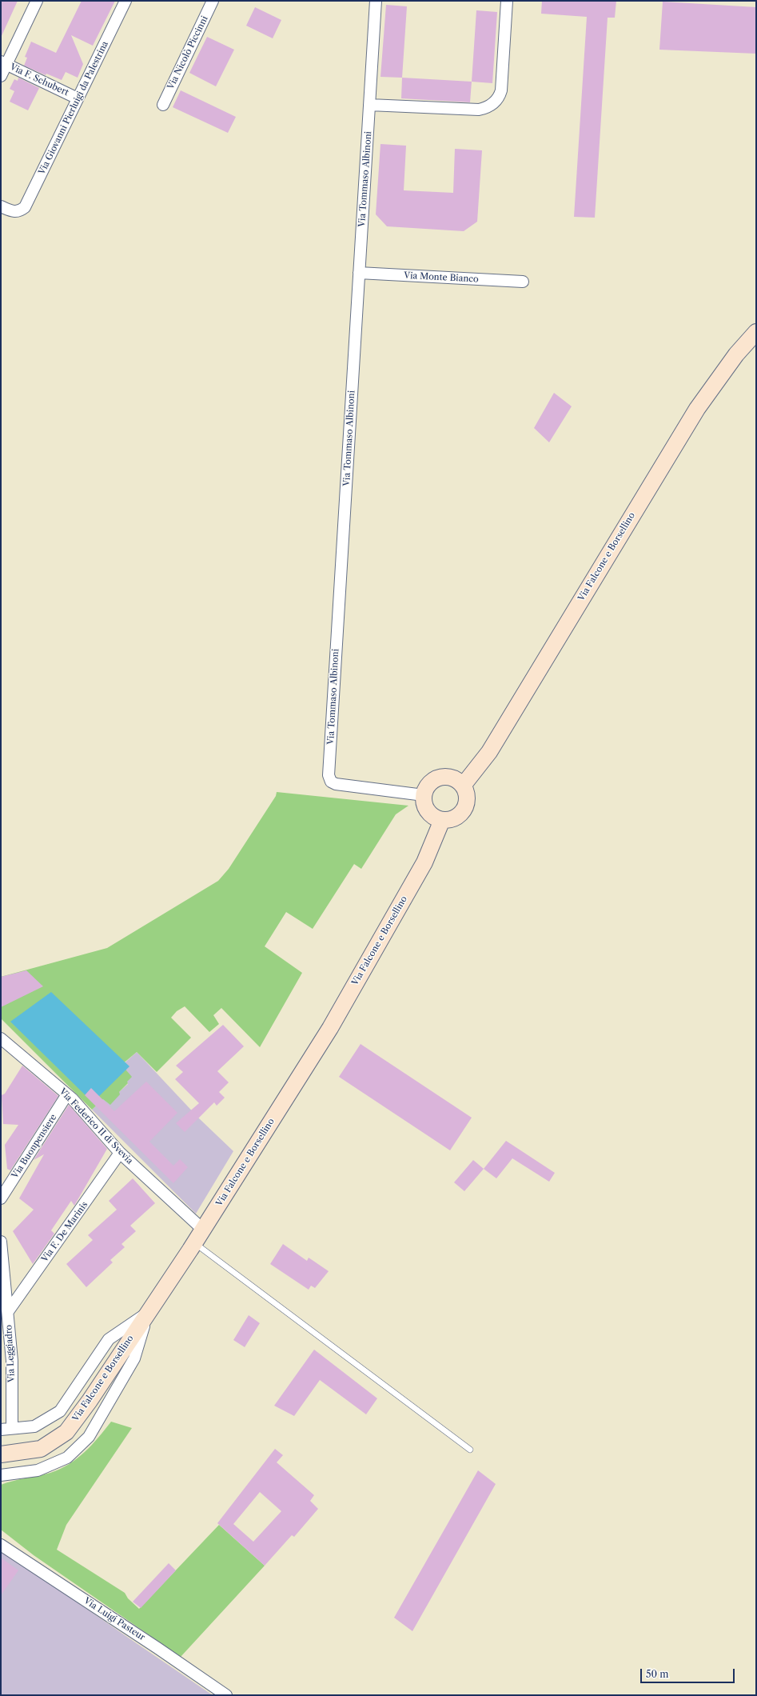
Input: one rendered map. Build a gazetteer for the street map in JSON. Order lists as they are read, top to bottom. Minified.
{"streets":{"main road":["Via Falcone e Borsellino"],"street":["Via Nicolò Piccinni","Via F. Schubert","Via Giovanni Pierluigi da Palestrina","Via Tommaso Albinoni","Via Monte Bianco","Via Federico II di Svevia","Via Buonpensiere","Via F. De Marinis","Via Leggiadro","Via Luigi Pasteur"]},"crossings":[["Via F. Schubert","Via Giovanni Pierluigi da Palestrina"],["Via Tommaso Albinoni","Via Monte Bianco"],["Via Tommaso Albinoni","Via Falcone e Borsellino"],["Via Falcone e Borsellino","Via Federico II di Svevia"],["Via Federico II di Svevia","Via Buonpensiere"],["Via Federico II di Svevia","Via F. De Marinis"],["Via F. De Marinis","Via Leggiadro"]],"scale_bar":"50 m"}
